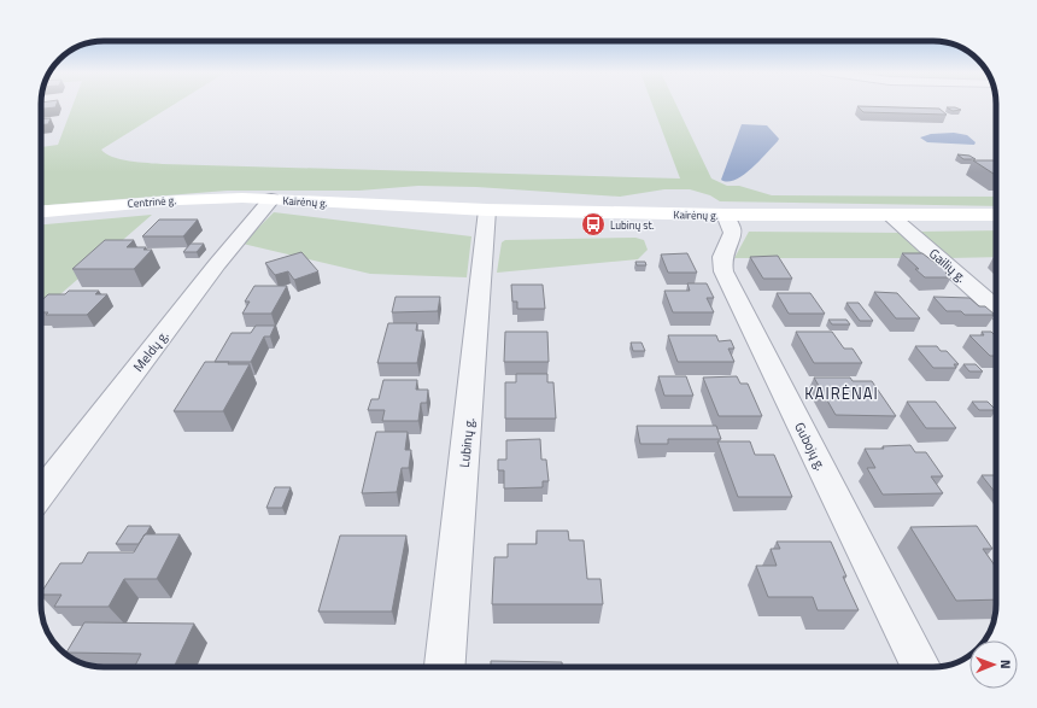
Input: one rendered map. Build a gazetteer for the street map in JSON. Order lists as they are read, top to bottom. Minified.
{"streets":{"main road":["Centrinė g.","Kairėnų g."],"street":["Gailių g.","Meldų g.","Lubinų g.","Gubojų g."]},"crossings":[["Centrinė g.","Kairėnų g."],["Centrinė g.","Meldų g."],["Kairėnų g.","Gailių g."],["Kairėnų g.","Meldų g."],["Kairėnų g.","Lubinų g."],["Kairėnų g.","Gubojų g."]],"districts":["KAIRĖNAI"],"places":{"bus stop":["Lubinų st."]},"north":"right"}
